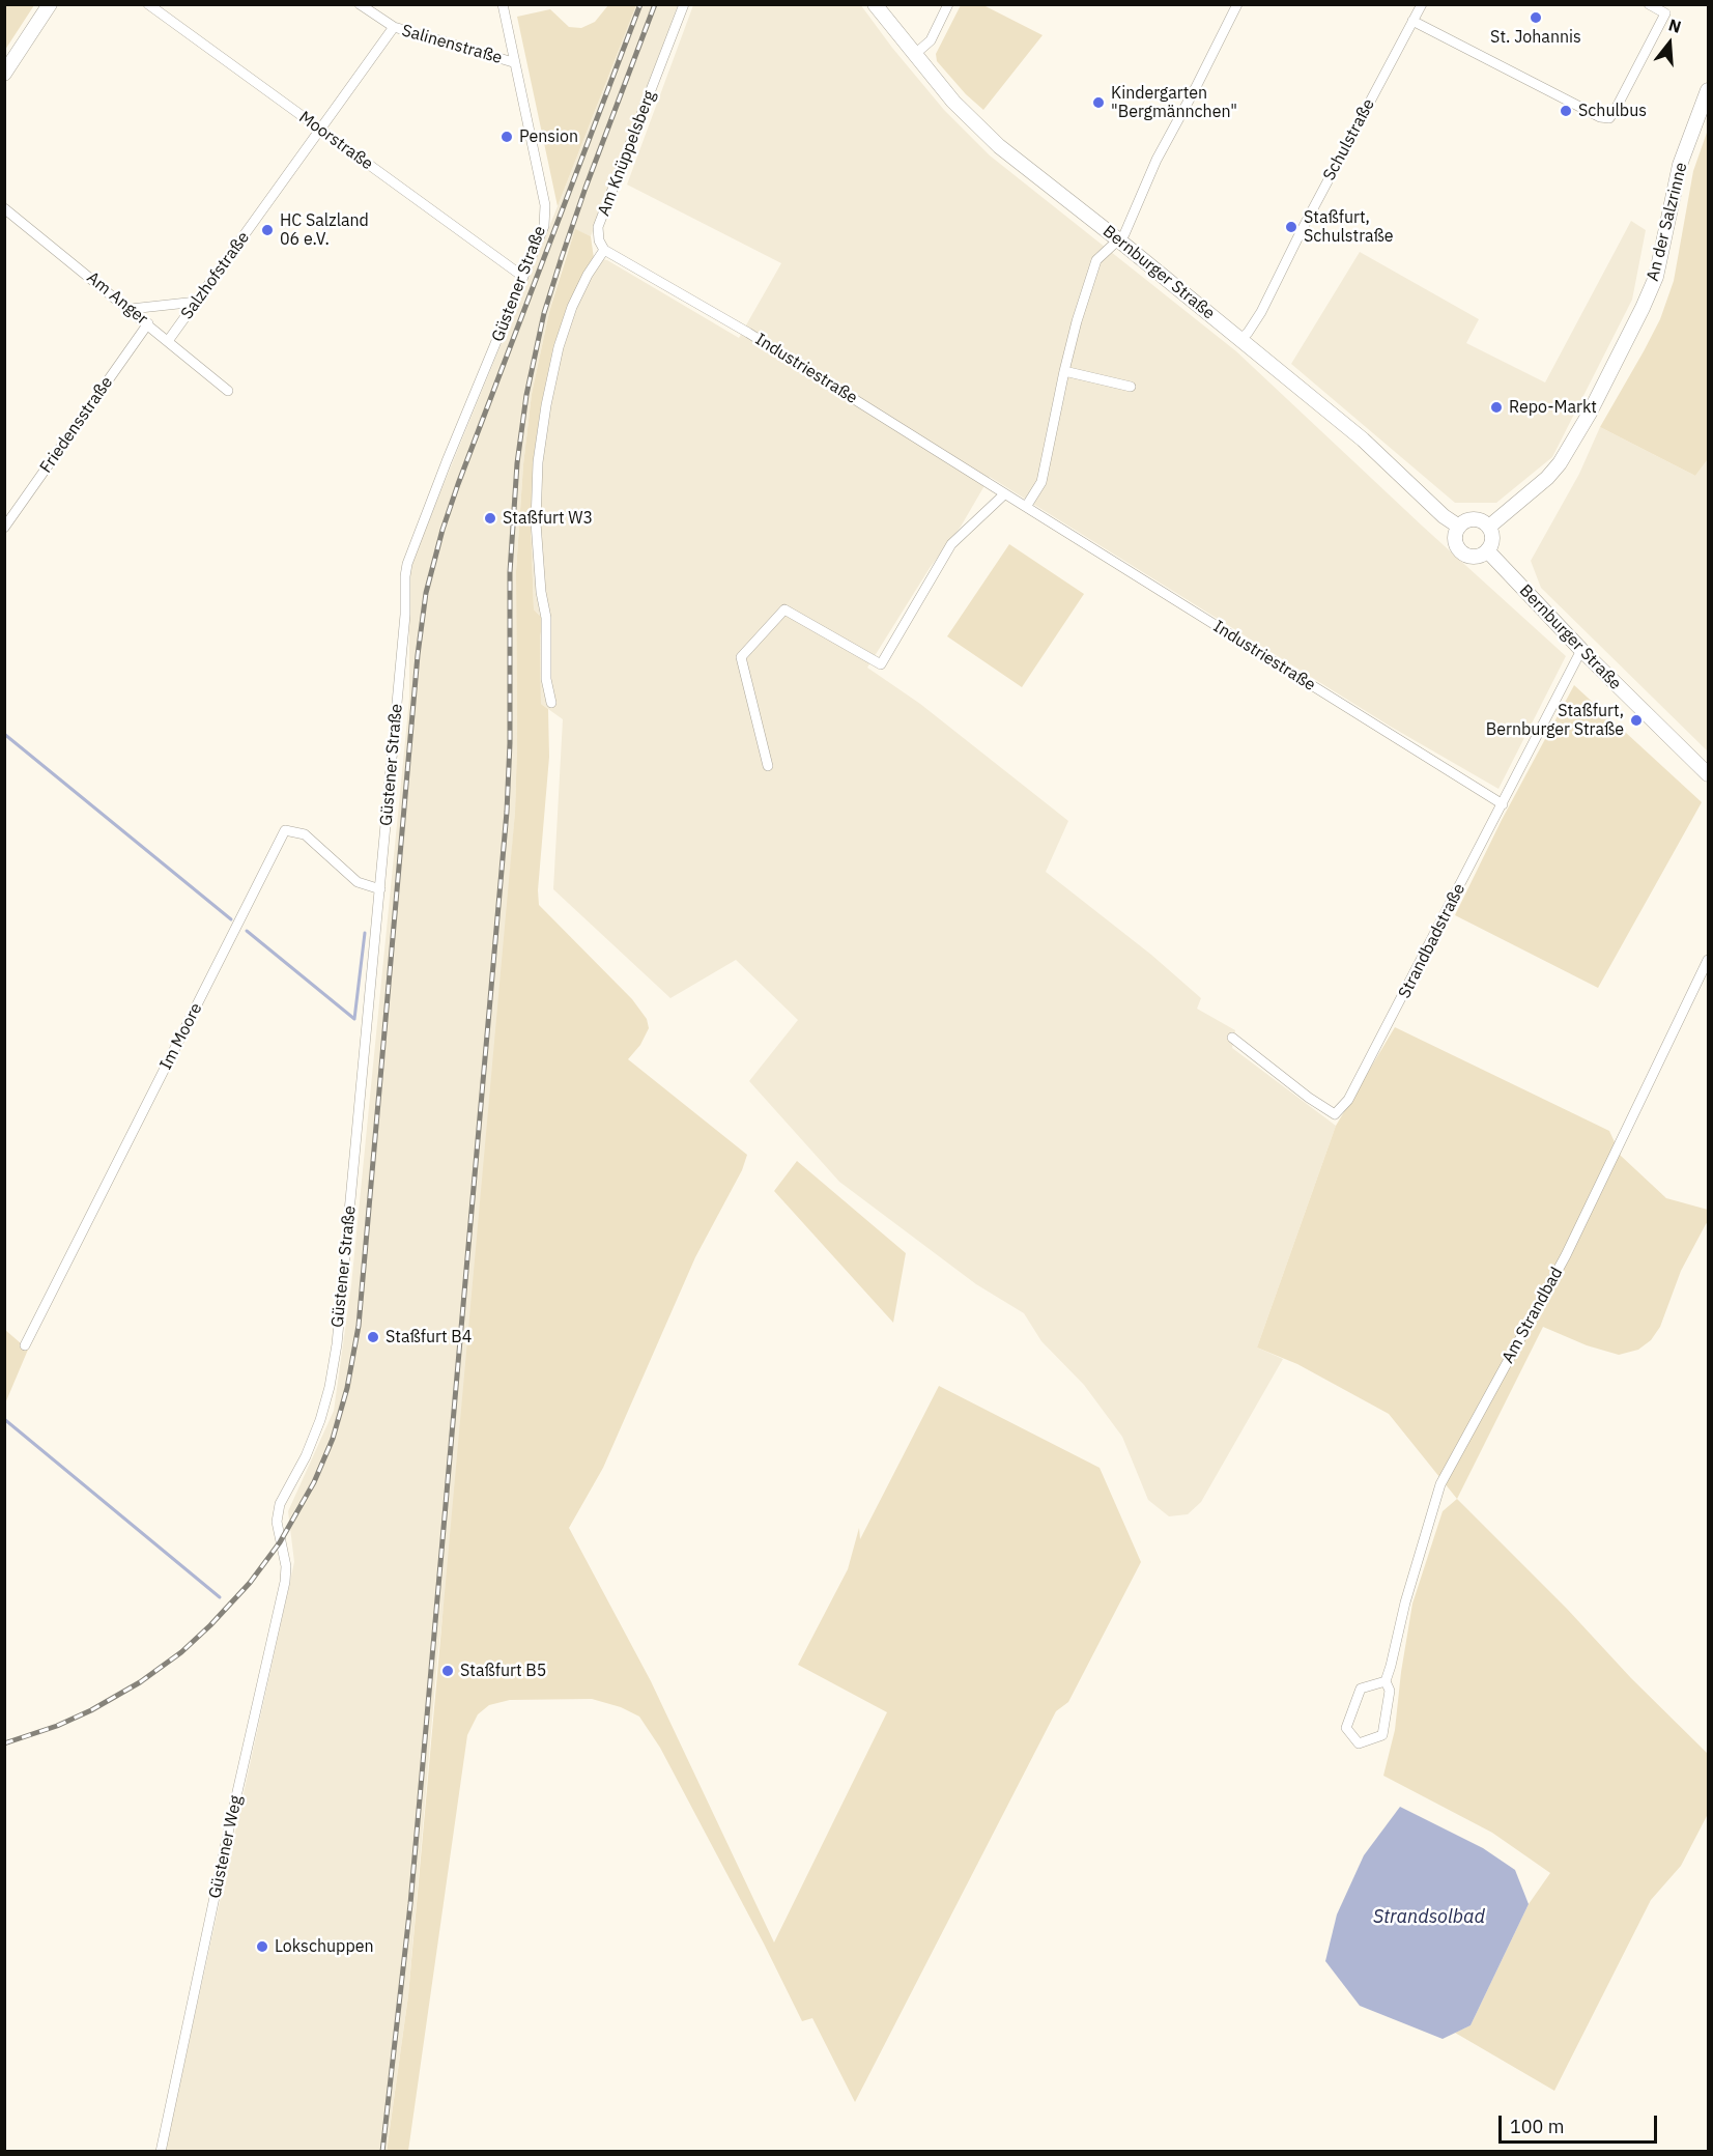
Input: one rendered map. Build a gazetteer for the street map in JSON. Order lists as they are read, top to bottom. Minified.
{"streets":{"main road":["An der Salzrinne","Bernburger Straße"],"street":["Salinenstraße","Schulstraße","Moorstraße","Am Knüppelsberg","Salzhofstraße","Güstener Straße","Am Anger","Industriestraße","Friedensstraße","Strandbadstraße","Im Moore","Am Strandbad","Güstener Weg"]},"crossings":[["Salinenstraße","Salzhofstraße"],["Salinenstraße","Güstener Straße"],["Schulstraße","Bernburger Straße"],["Moorstraße","Salzhofstraße"],["Moorstraße","Güstener Straße"],["Am Knüppelsberg","Industriestraße"],["An der Salzrinne","Bernburger Straße"],["Bernburger Straße","Strandbadstraße"],["Salzhofstraße","Am Anger"],["Güstener Straße","Im Moore"],["Güstener Straße","Güstener Weg"],["Am Anger","Friedensstraße"],["Industriestraße","Strandbadstraße"]],"water":["Strandsolbad"],"places":["St. Johannis","Kindergarten \"Bergmännchen\"","Schulbus","Pension","Staßfurt, Schulstraße","HC Salzland 06 e.V.","Repo-Markt","Staßfurt W3","Staßfurt, Bernburger Straße","Staßfurt B4","Staßfurt B5","Lokschuppen"],"scale_bar":"100 m","north":"top"}
